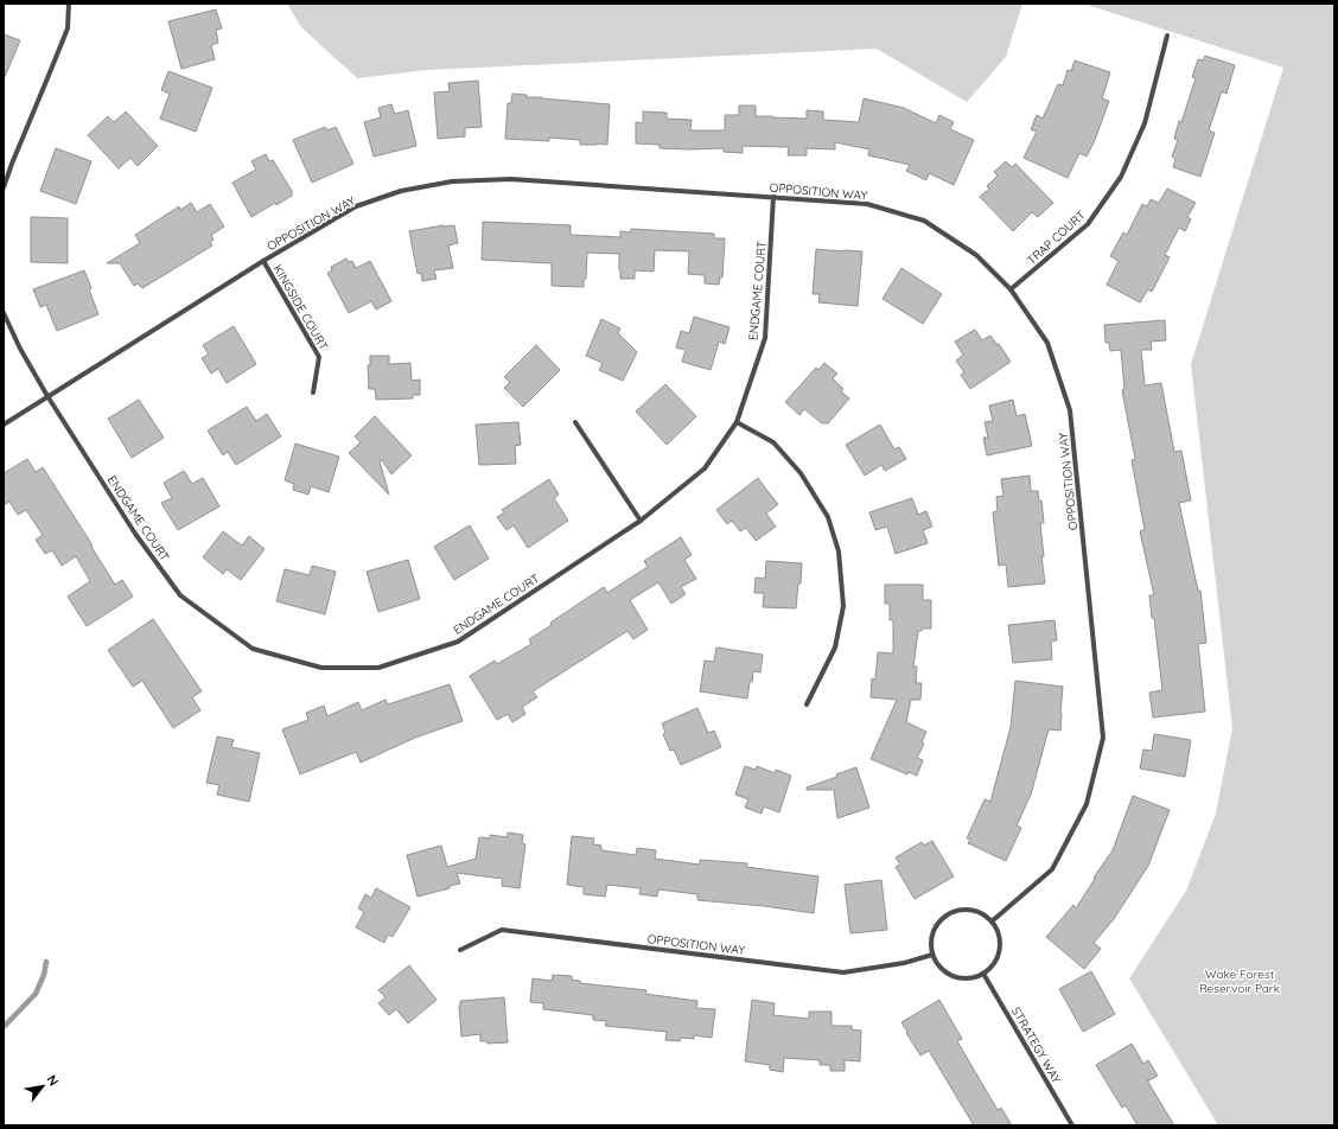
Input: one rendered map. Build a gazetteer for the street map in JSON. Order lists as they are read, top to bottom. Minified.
{"streets":{"street":["OPPOSITION WAY","TRAP COURT","ENDGAME COURT","KINGSIDE COURT","STRATEGY WAY"]},"crossings":[["OPPOSITION WAY","TRAP COURT"],["OPPOSITION WAY","ENDGAME COURT"],["OPPOSITION WAY","KINGSIDE COURT"],["OPPOSITION WAY","STRATEGY WAY"]],"parks":["Wake Forest Reservoir Park"],"north":"top right"}
